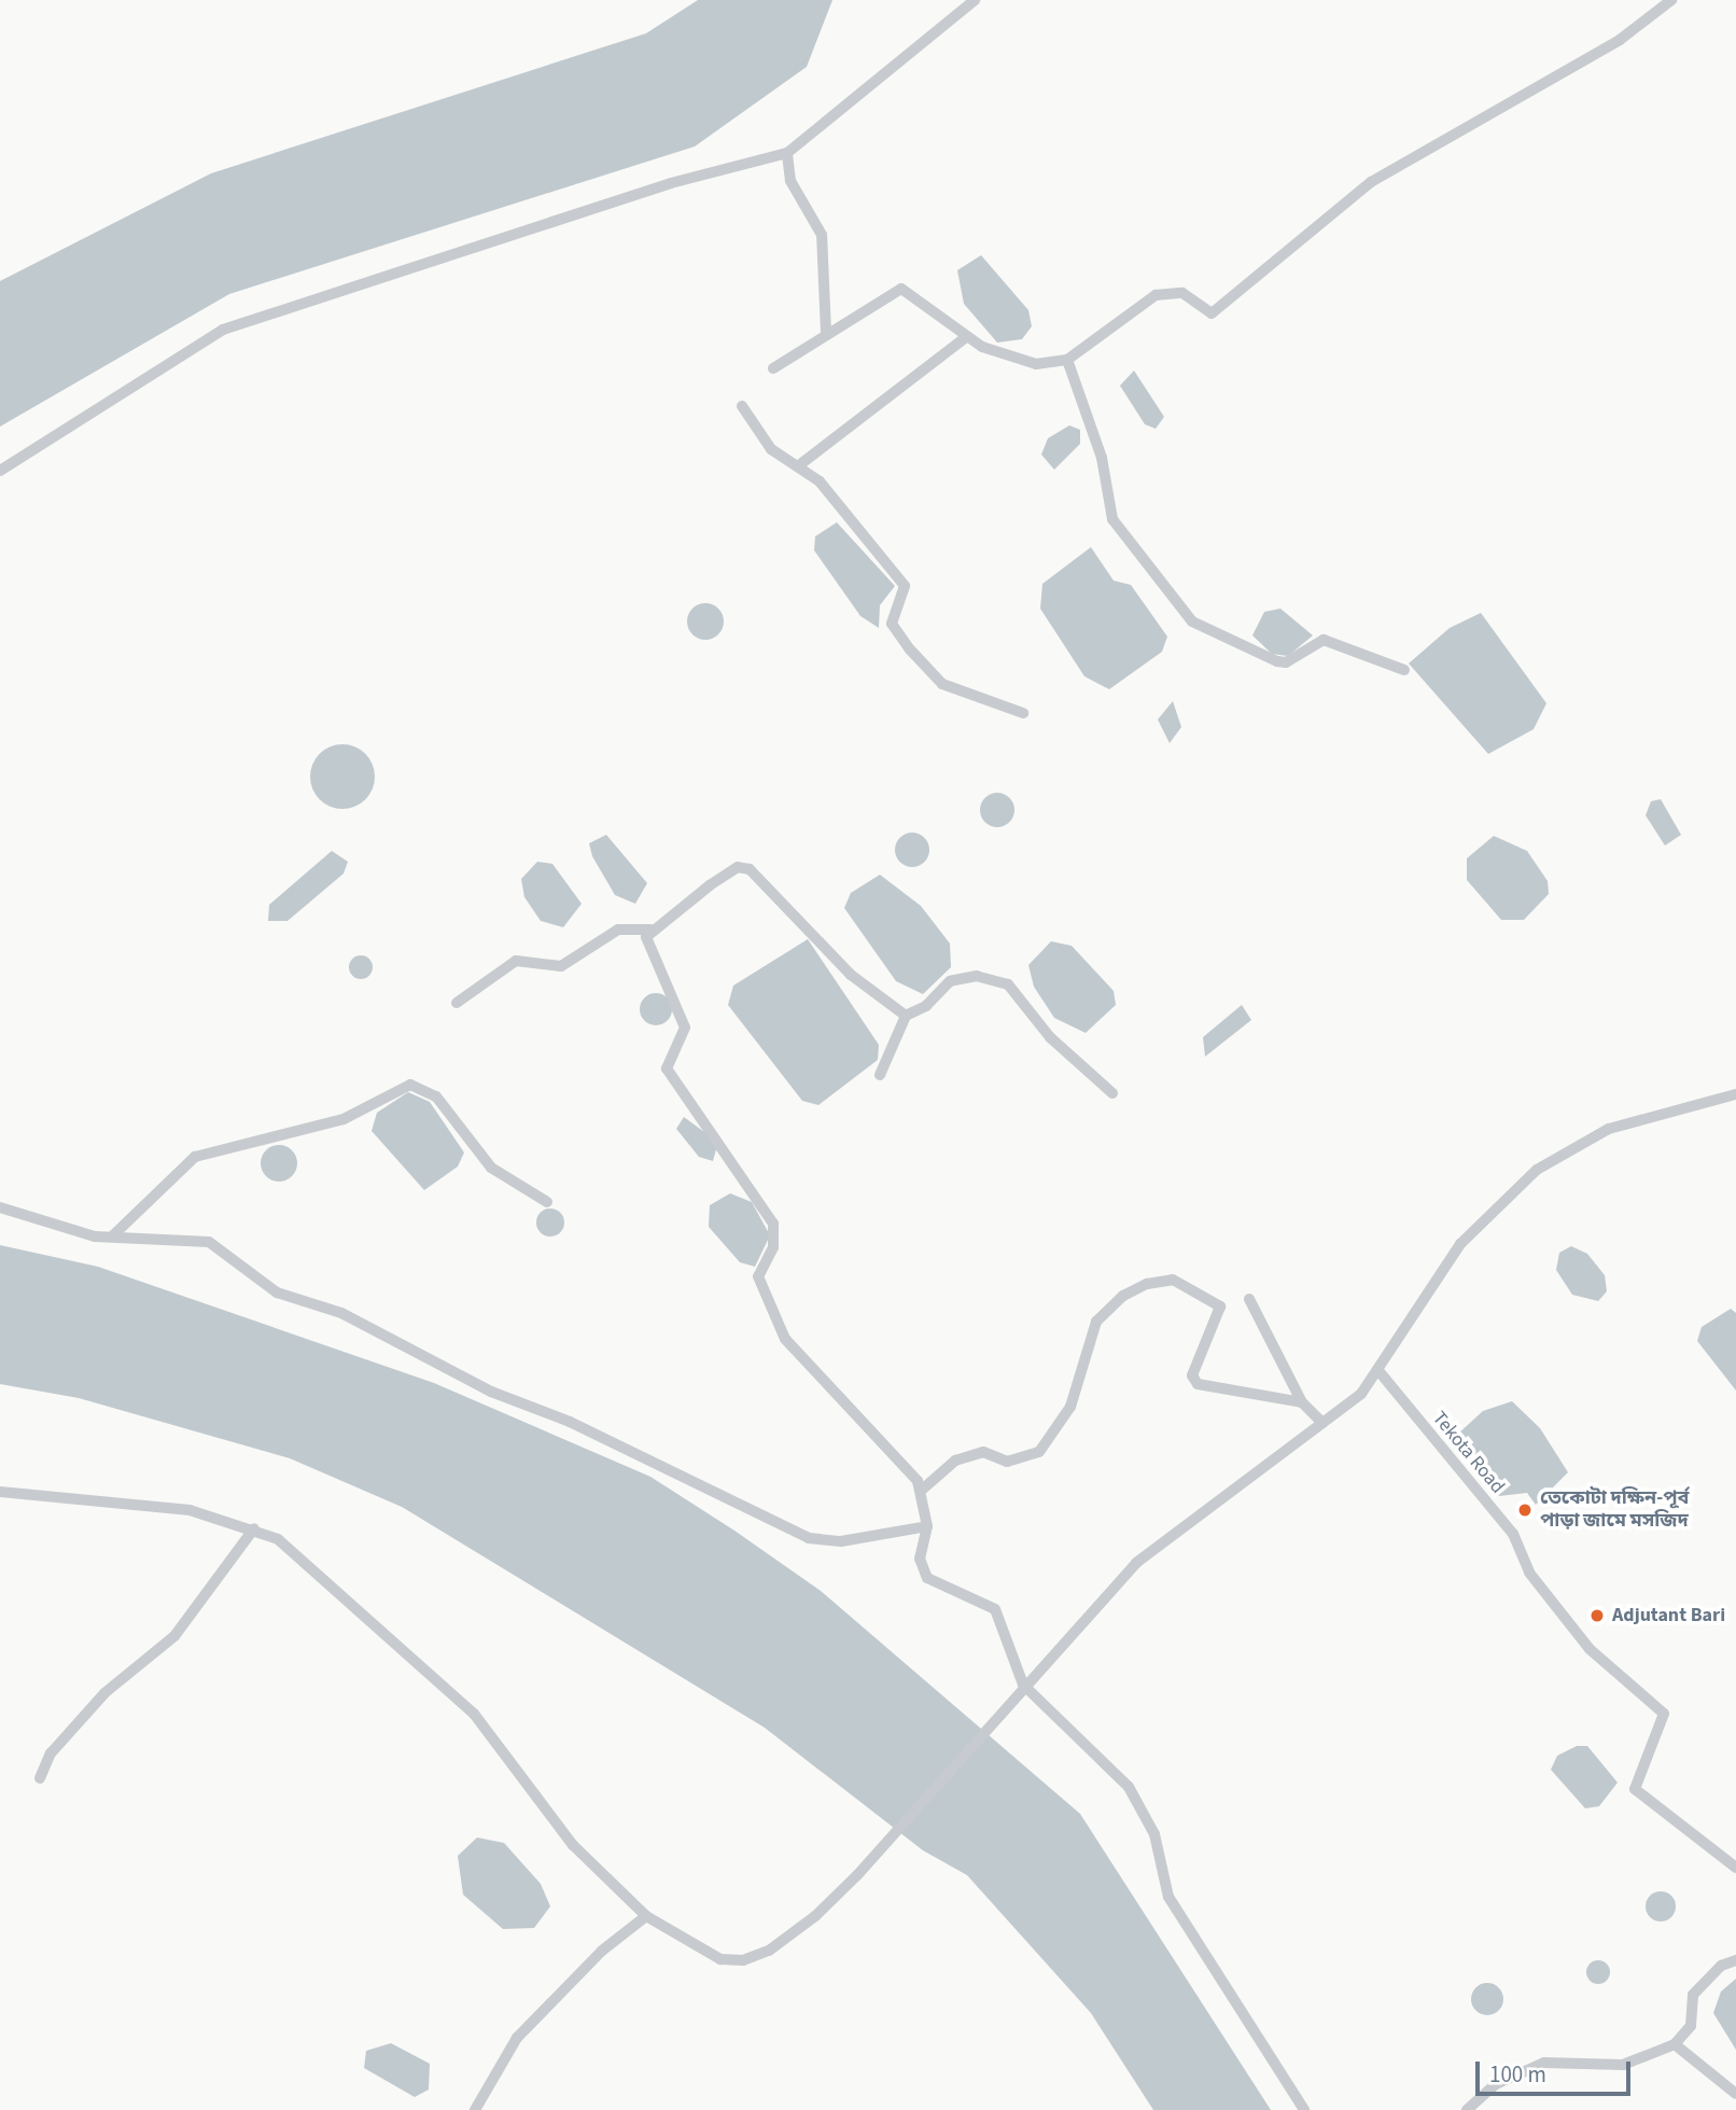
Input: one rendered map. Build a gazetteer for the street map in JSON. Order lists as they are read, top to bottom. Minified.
{"streets":{"street":["Tekota Road"]},"places":["তেকোটা দক্ষিন-পূর্ব পাড়া জামে মসজিদ","Adjutant Bari"],"scale_bar":"100 m"}
